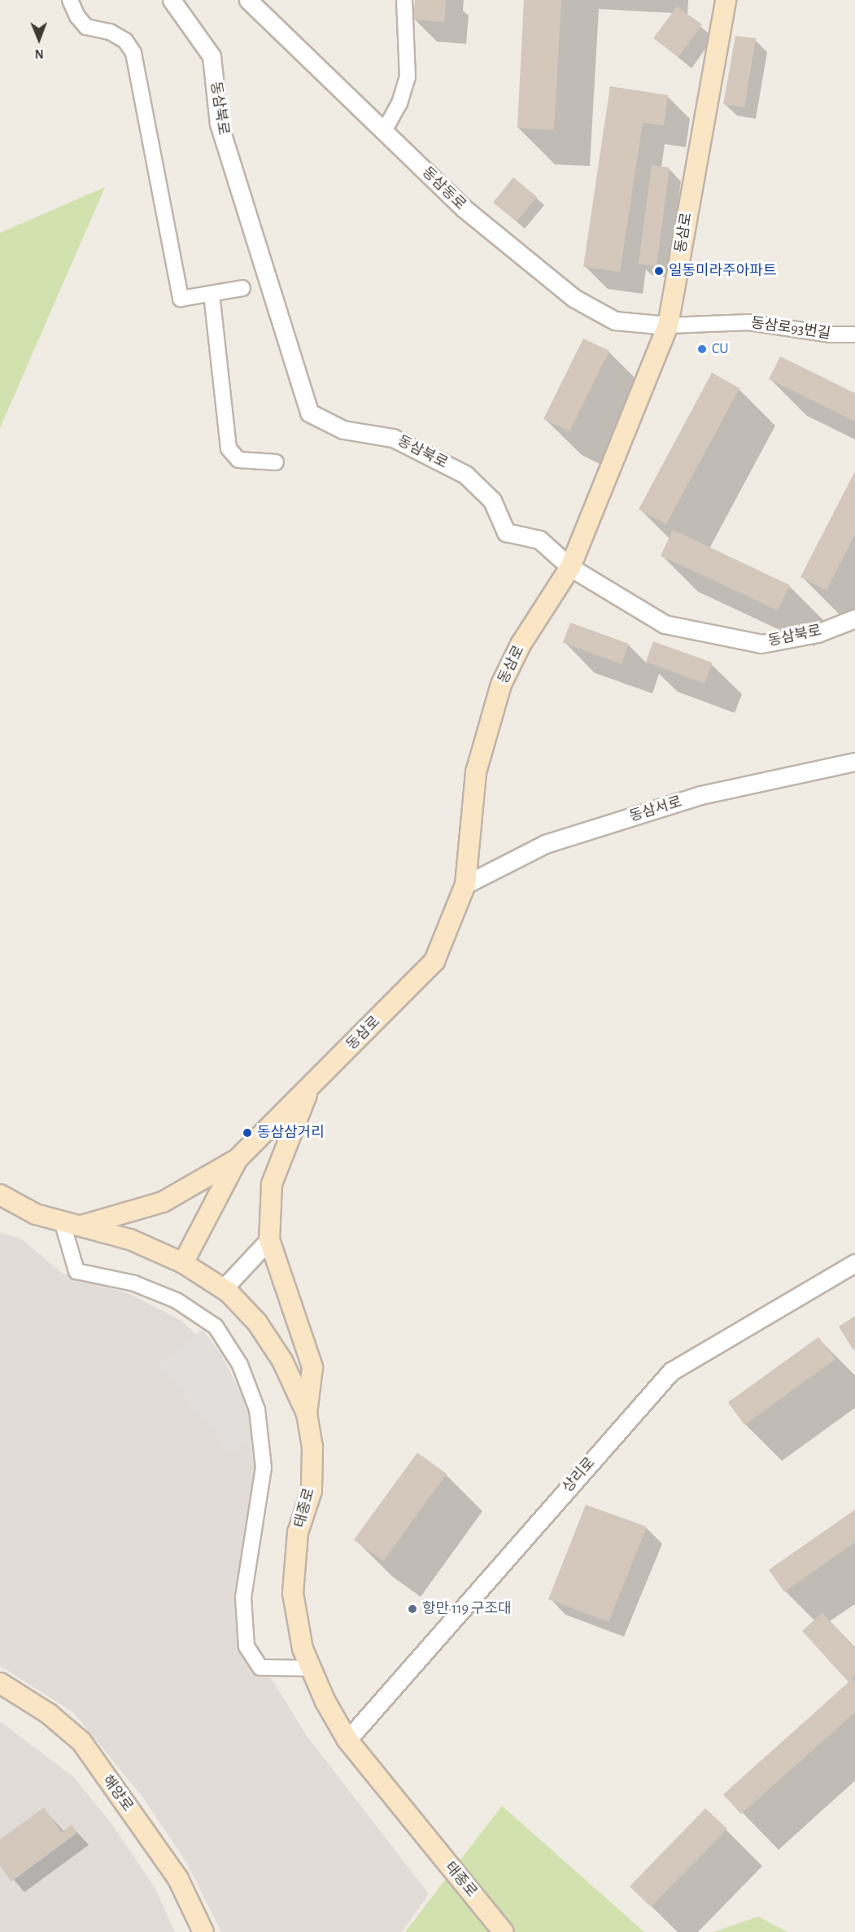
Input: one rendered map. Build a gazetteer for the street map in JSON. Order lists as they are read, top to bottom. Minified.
{"streets":{"main road":["동삼로","태종로","해양로"],"street":["동삼북로","동삼동로","동삼로93번길","동삼서로","상리로"]},"crossings":[["동삼북로","동삼로"],["동삼동로","동삼로"],["동삼동로","동삼로93번길"],["동삼로","동삼로93번길"],["동삼로","동삼서로"],["동삼로","태종로"],["상리로","태종로"]],"places":["일동미라주아파트","CU","동삼삼거리","항만 119 구조대"],"north":"bottom"}
